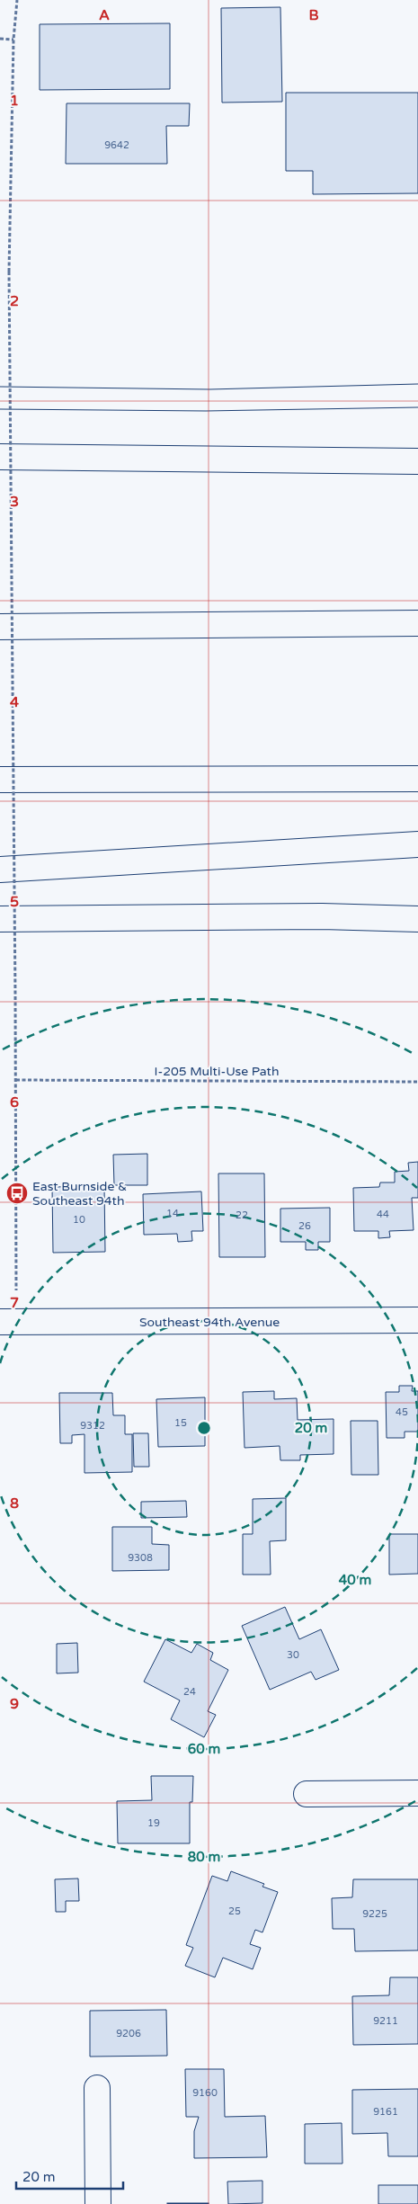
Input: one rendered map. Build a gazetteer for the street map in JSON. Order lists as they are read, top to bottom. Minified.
{"streets":{"main road":["Southeast 94th Avenue"],"path":["I-205 Multi-Use Path"]},"places":{"bus stop":["East Burnside & Southeast 94th"]},"house_numbers":["9642","14","44","22","10","26","45","15","9312","9308","30","24","19","25","9225","9211","9206","9160","9161"],"scale_bar":"20 m","grid":{"columns":["A","B"],"rows":["1","2","3","4","5","6","7","8","9"]},"rings":["20 m","40 m","60 m","80 m"]}
